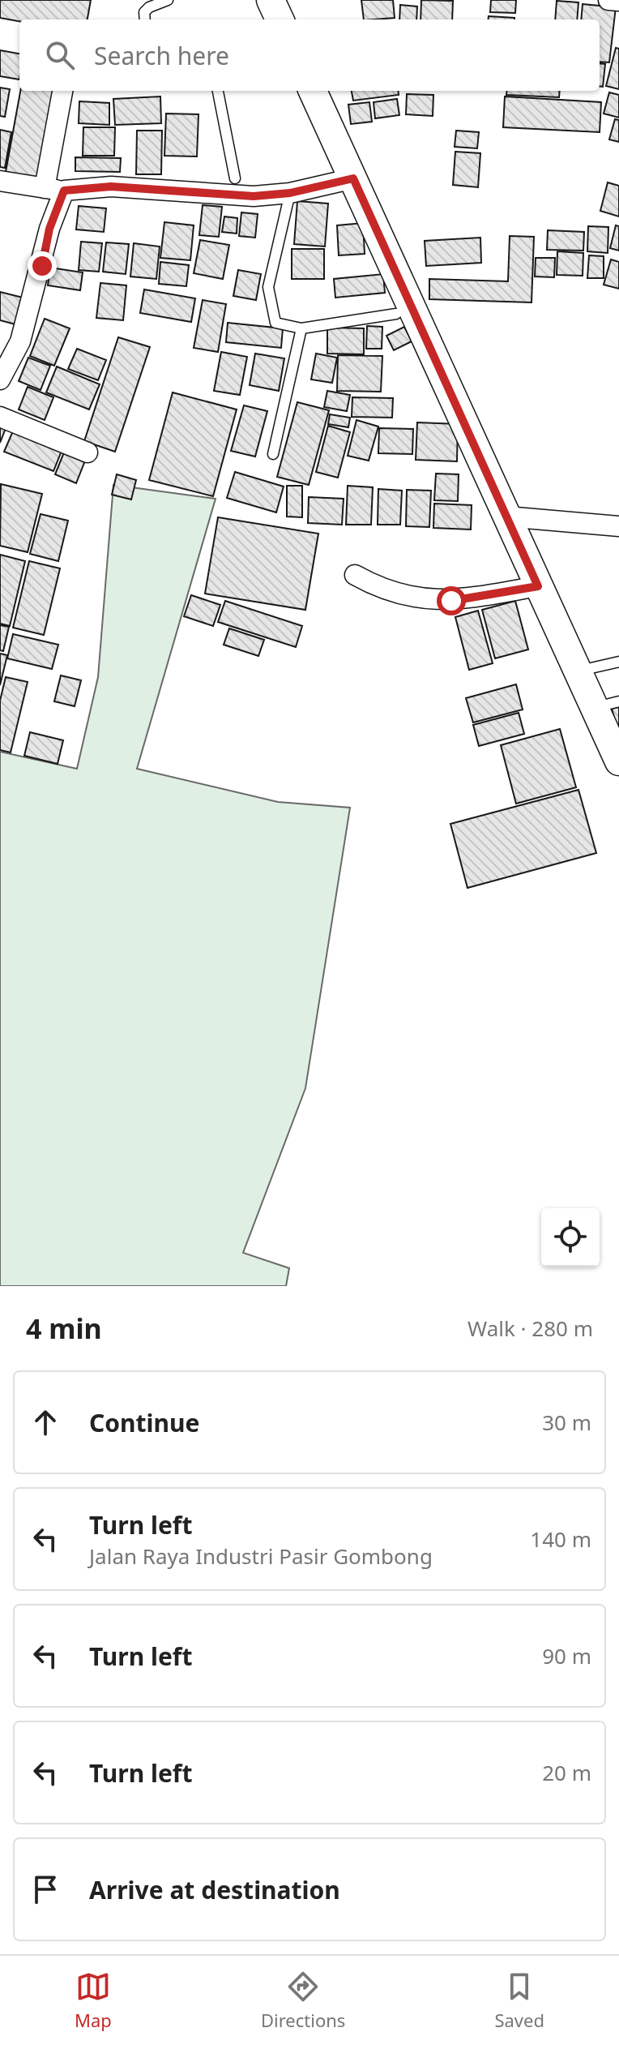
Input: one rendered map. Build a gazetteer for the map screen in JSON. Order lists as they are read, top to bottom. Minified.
{"page":{"search":"Search here","heading":["4 min","Walk · 280 m"],"list":[["Continue","30 m"],["Turn left","Jalan Raya Industri Pasir Gombong","140 m"],["Turn left","90 m"],["Turn left","20 m"],"Arrive at destination"],"nav":["Map","Directions","Saved"]}}
